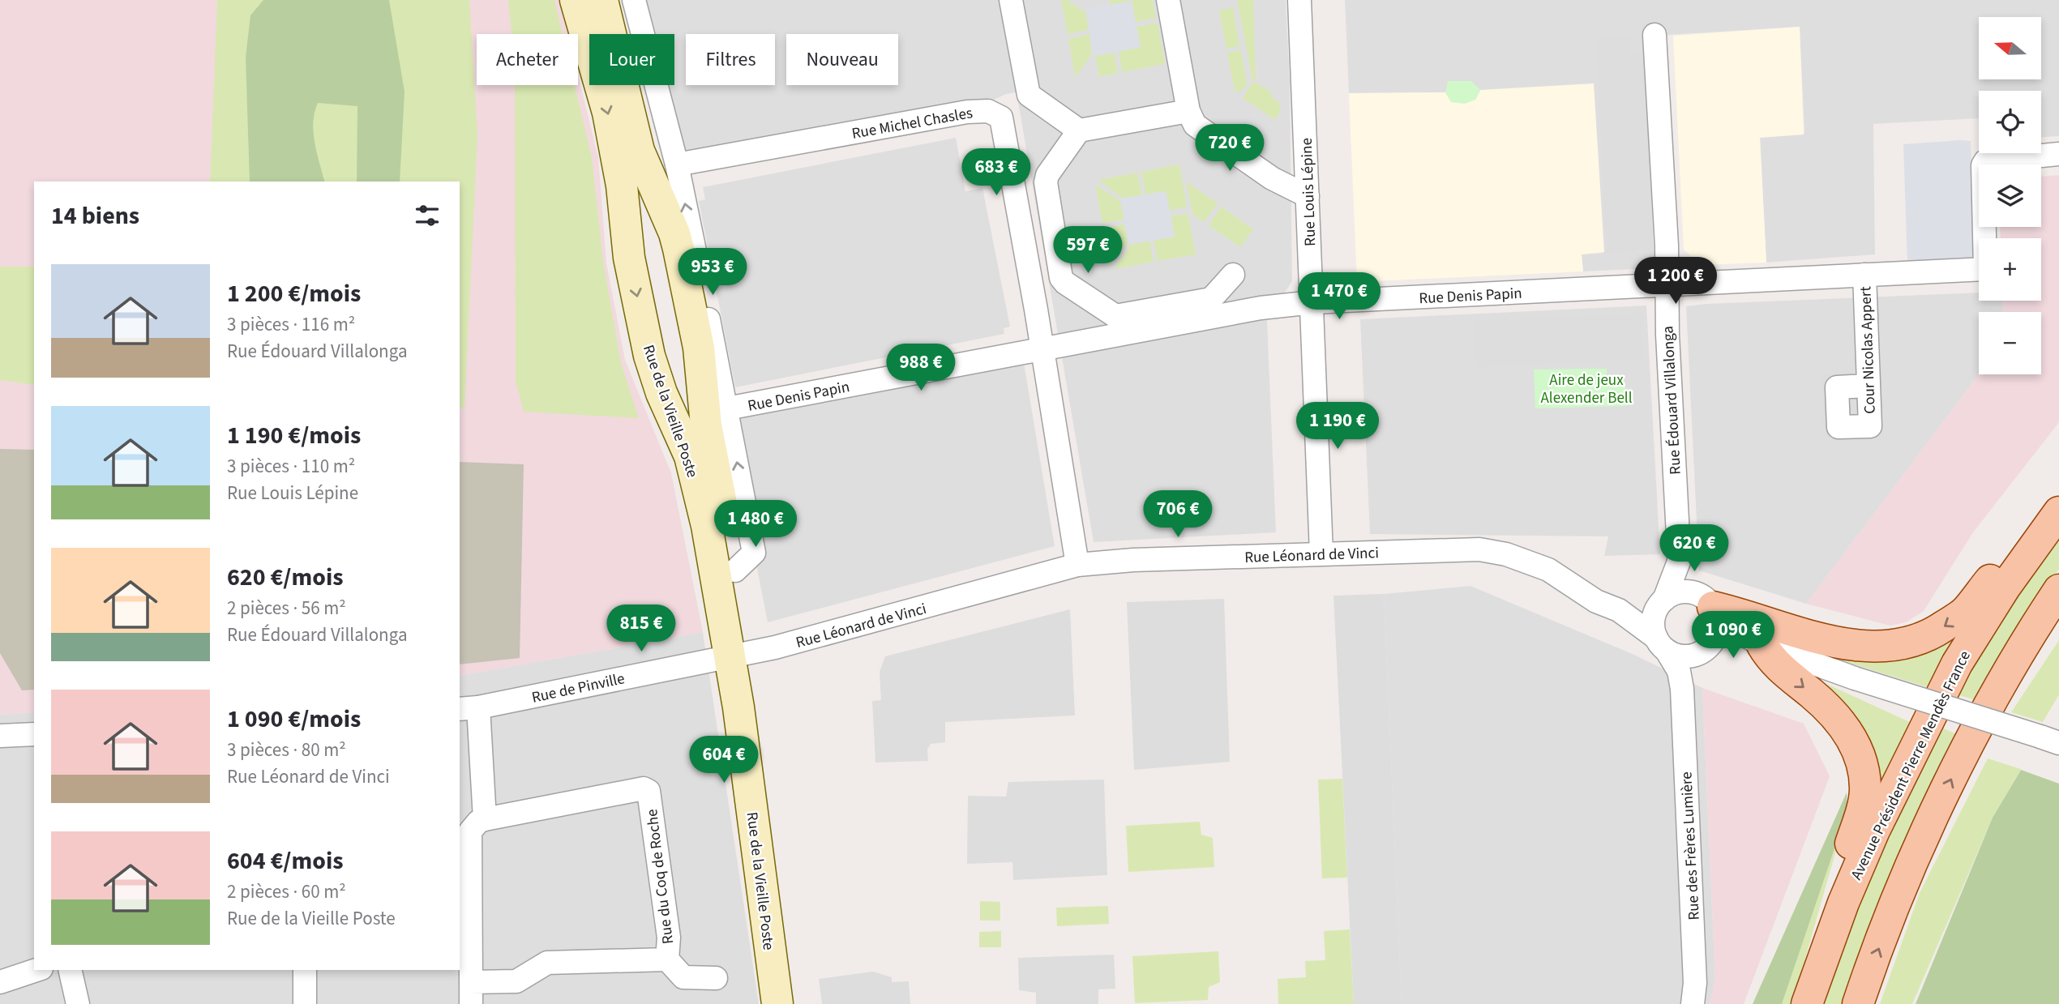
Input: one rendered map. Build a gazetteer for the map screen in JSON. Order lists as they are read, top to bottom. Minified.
{"streets":{"main road":["Rue de la Vieille Poste","Avenue Président Pierre Mendès France"],"street":["Rue Michel Chasles","Rue Louis Lépine","Rue Denis Papin","Cour Nicolas Appert","Rue Édouard Villalonga","Rue Léonard de Vinci","Rue de Pinville","Rue des Frères Lumière","Rue du Coq de Roche"]},"crossings":[["Rue Michel Chasles","Rue Denis Papin"],["Rue Michel Chasles","Rue de la Vieille Poste"],["Rue Michel Chasles","Rue Léonard de Vinci"],["Rue Louis Lépine","Rue Denis Papin"],["Rue Louis Lépine","Rue Léonard de Vinci"],["Rue Denis Papin","Cour Nicolas Appert"],["Rue Denis Papin","Rue Édouard Villalonga"],["Rue Denis Papin","Rue de la Vieille Poste"],["Rue Édouard Villalonga","Rue Léonard de Vinci"],["Rue Édouard Villalonga","Rue des Frères Lumière"],["Rue de la Vieille Poste","Rue Léonard de Vinci"],["Rue de la Vieille Poste","Rue de Pinville"],["Rue Léonard de Vinci","Rue de Pinville"],["Rue Léonard de Vinci","Rue des Frères Lumière"]],"parks":["Aire de jeux Alexender Bell"],"north":"left","page":{"map_buttons":["+","−"],"chip":["Acheter","Louer","Filtres","Nouveau"],"price":["720 €","683 €","597 €","953 €","1 200 €","1 470 €","988 €","1 190 €","706 €","1 480 €","620 €","815 €","1 090 €","604 €"],"heading":"14 biens","list":[{"name":"1 200 €/mois","note":"3 pièces · 116 m² · Rue Édouard Villalonga"},{"name":"1 190 €/mois","note":"3 pièces · 110 m² · Rue Louis Lépine"},{"name":"620 €/mois","note":"2 pièces · 56 m² · Rue Édouard Villalonga"},{"name":"1 090 €/mois","note":"3 pièces · 80 m² · Rue Léonard de Vinci"},{"name":"604 €/mois","note":"2 pièces · 60 m² · Rue de la Vieille Poste"}]}}
